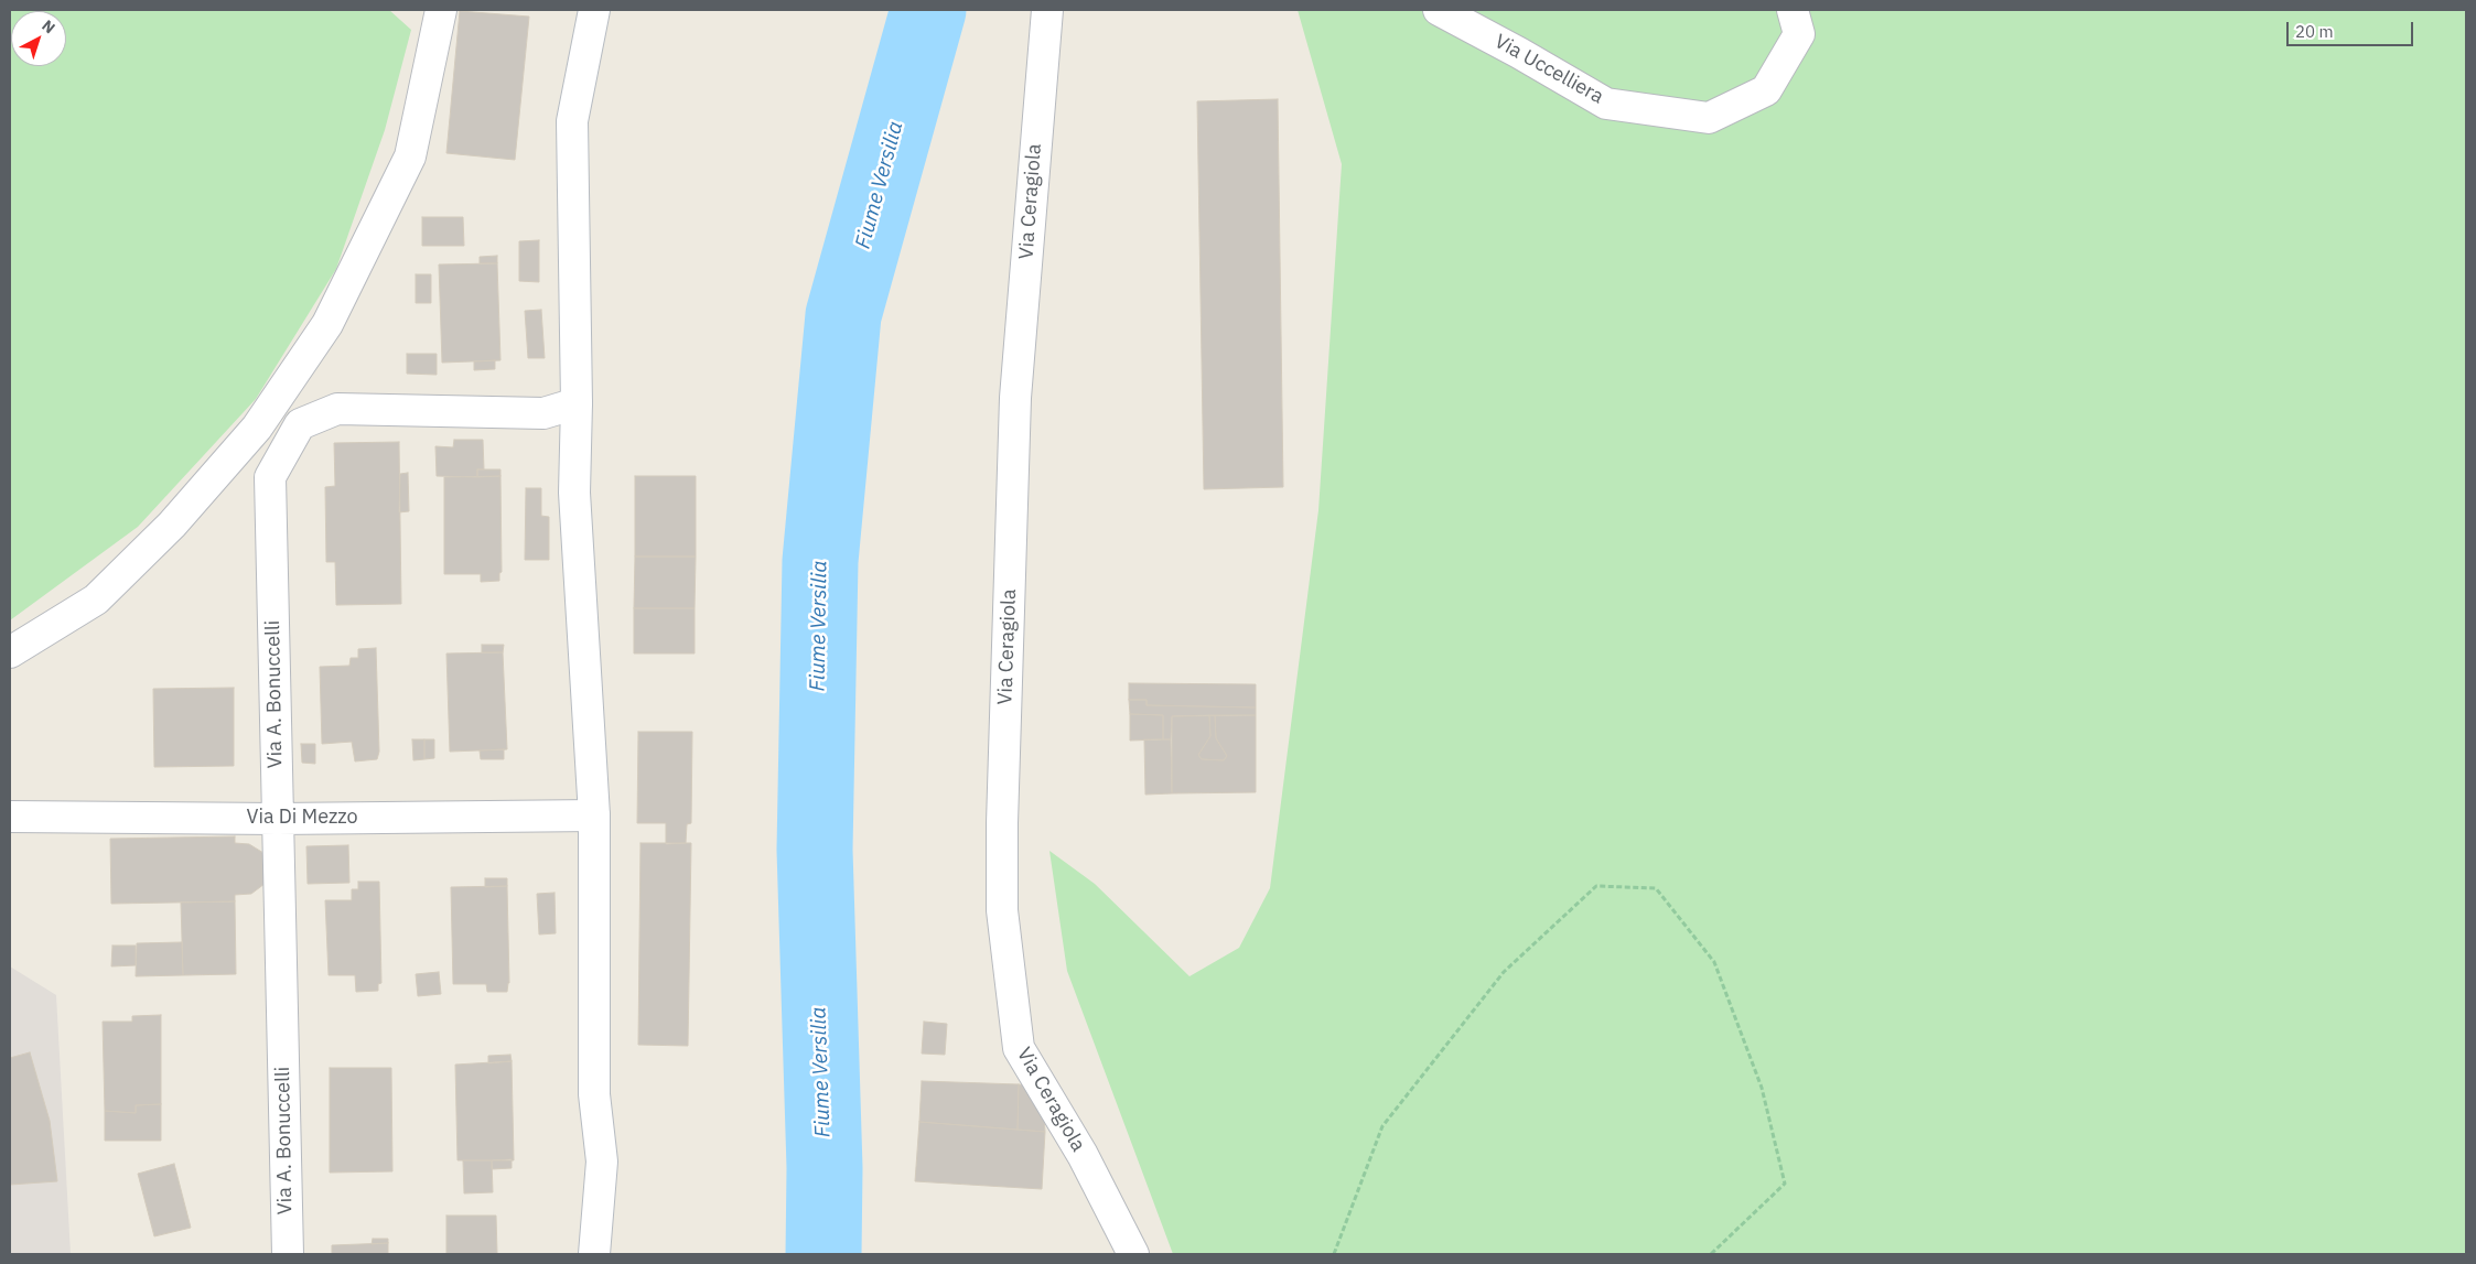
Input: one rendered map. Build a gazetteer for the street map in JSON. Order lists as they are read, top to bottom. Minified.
{"streets":{"street":["Via Uccelliera","Via Ceragiola","Via A. Bonuccelli","Via Di Mezzo"]},"crossings":[["Via A. Bonuccelli","Via Di Mezzo"]],"water":["Fiume Versilia"],"scale_bar":"20 m","north":"top right"}
